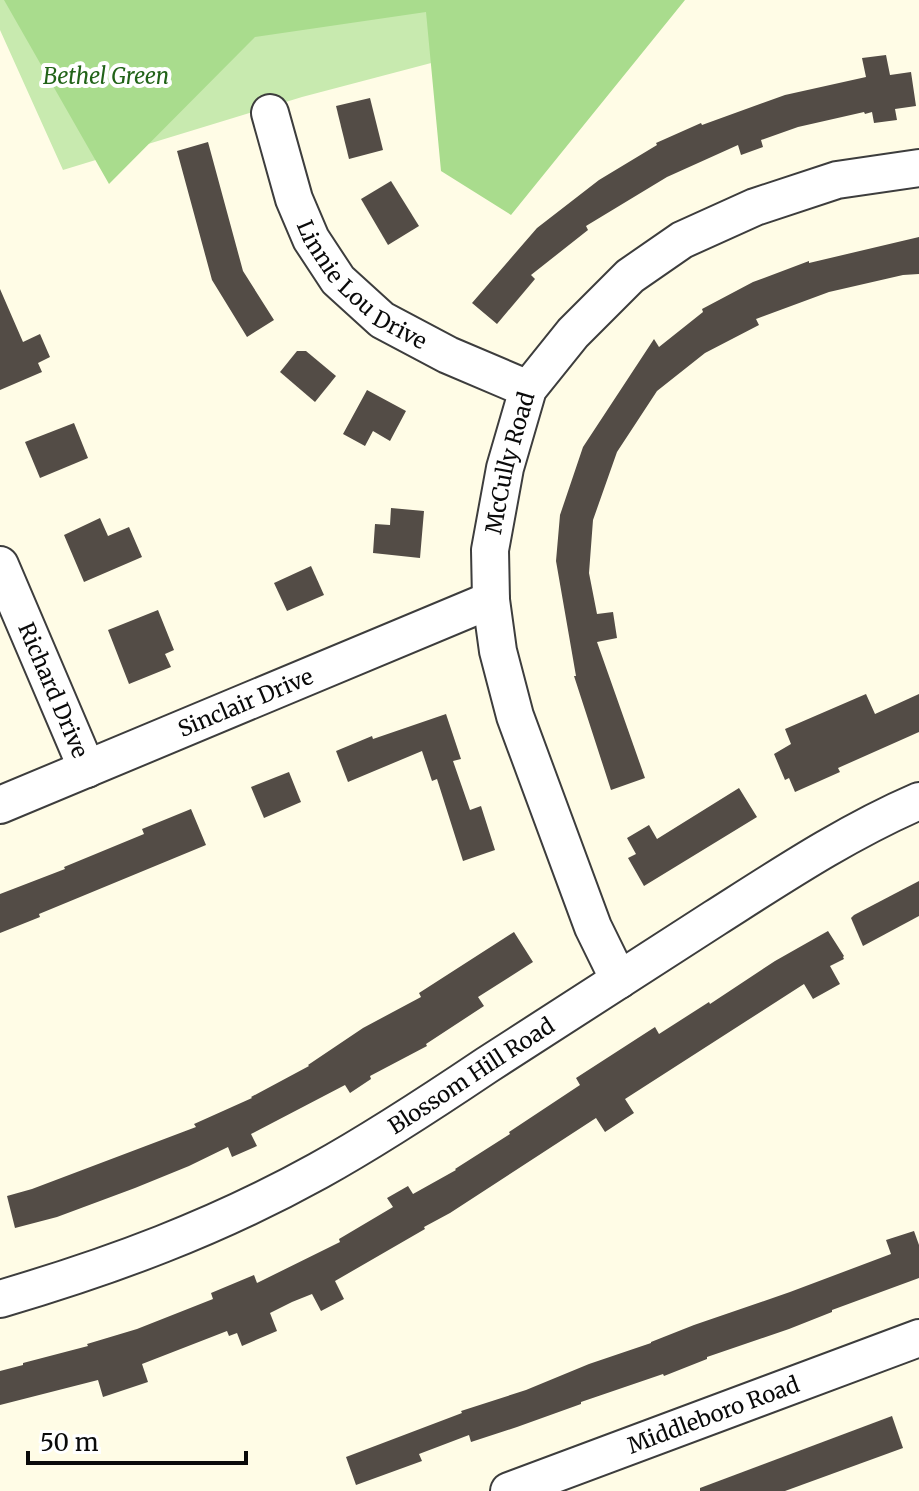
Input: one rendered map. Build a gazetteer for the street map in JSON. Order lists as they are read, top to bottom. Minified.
{"streets":{"street":["Linnie Lou Drive","McCully Road","Richard Drive","Sinclair Drive","Blossom Hill Road","Middleboro Road"]},"crossings":[["Linnie Lou Drive","McCully Road"],["McCully Road","Sinclair Drive"],["McCully Road","Blossom Hill Road"],["Richard Drive","Sinclair Drive"]],"parks":["Bethel Green"],"scale_bar":"50 m"}
